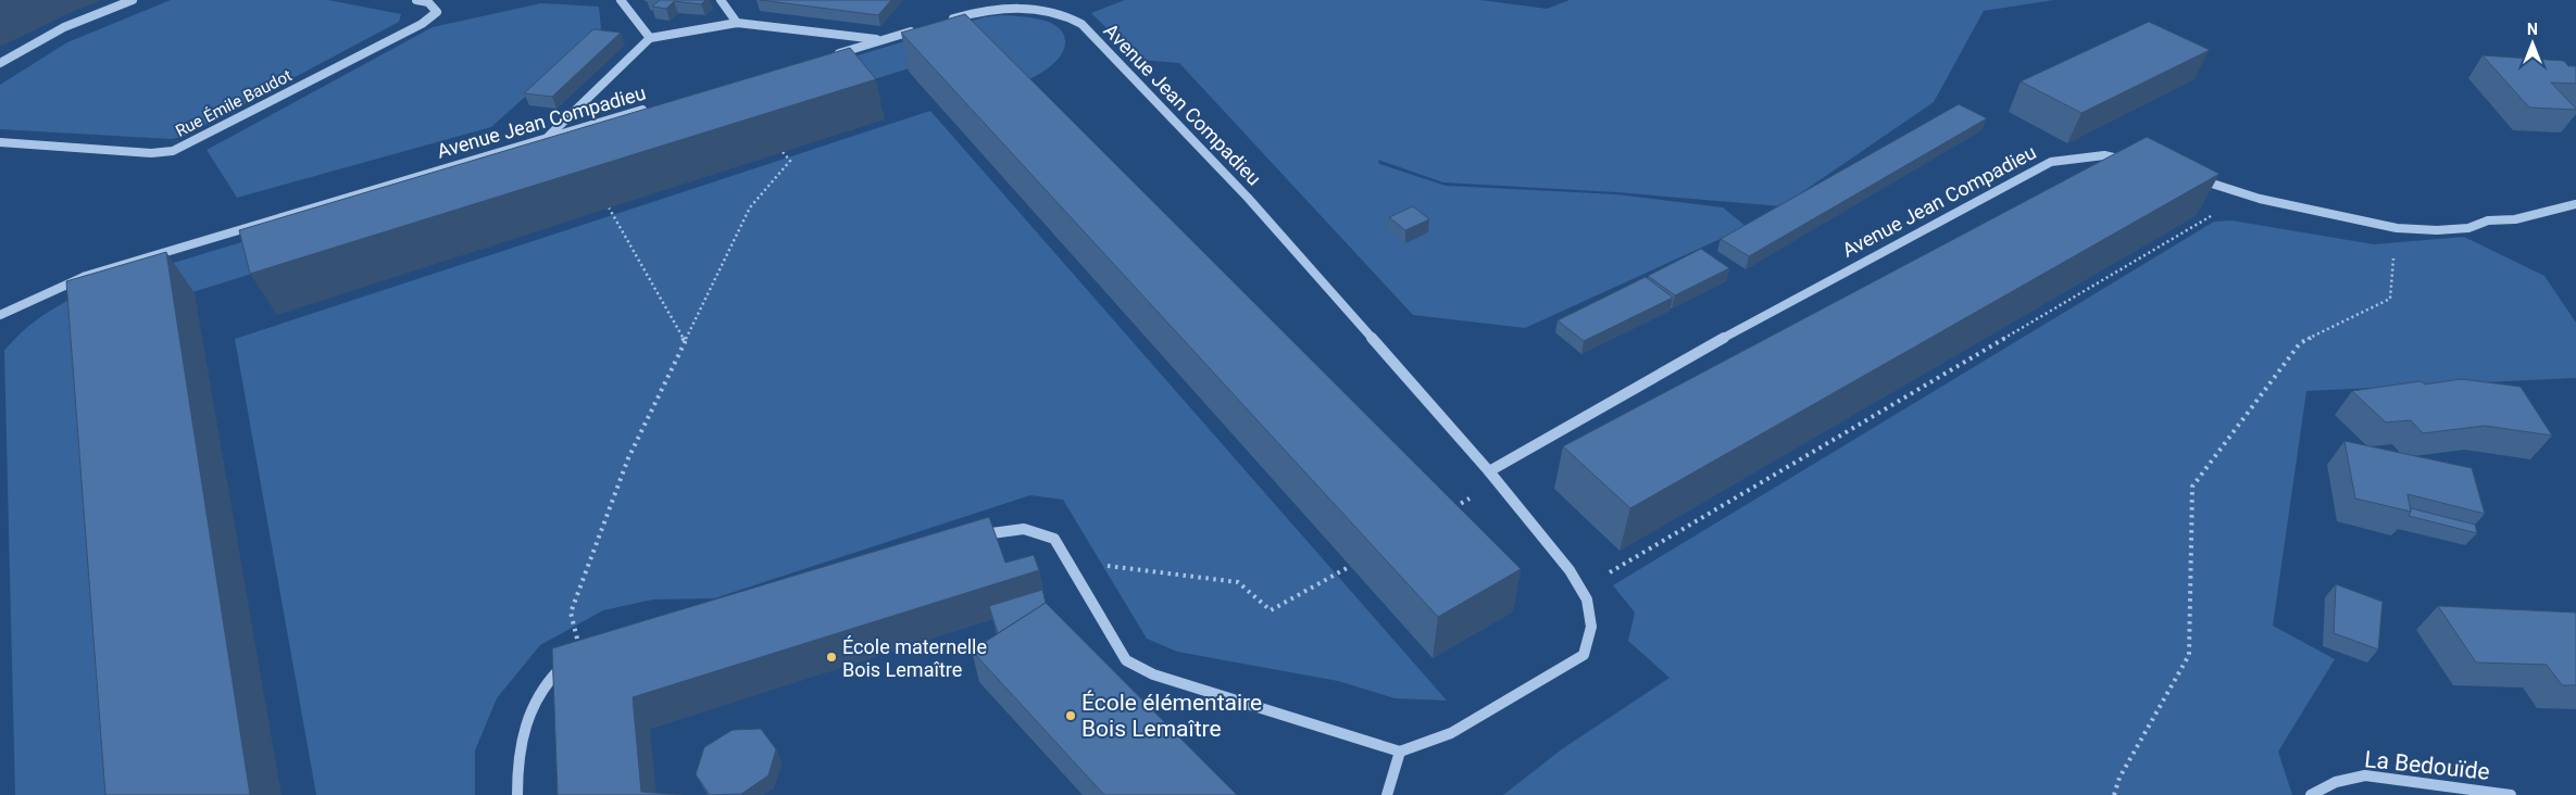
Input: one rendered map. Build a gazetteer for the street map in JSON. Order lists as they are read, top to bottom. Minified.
{"streets":{"street":["Rue Émile Baudot","Avenue Jean Compadieu","La Bedouïde"]},"places":["École maternelle Bois Lemaître","École élémentaire Bois Lemaître"],"north":"top"}
